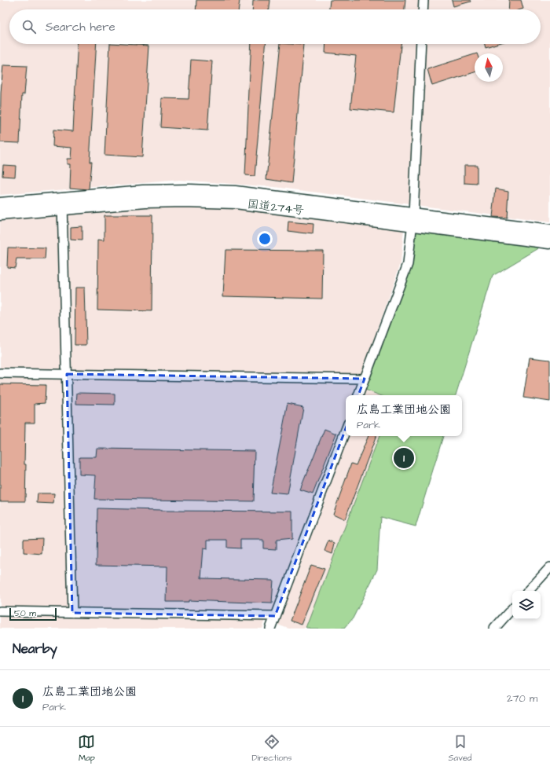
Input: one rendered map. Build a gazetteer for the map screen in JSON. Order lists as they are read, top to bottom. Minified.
{"streets":{"highway":["国道274号"]},"scale_bar":"50 m","north":"top","page":{"search":"Search here","popup":["広島工業団地公園","Park"],"pins":"1","scale":"50 m","heading":"Nearby","list":[{"mark":"1","name":"広島工業団地公園","note":"Park","value":"270 m"}],"nav":["Map","Directions","Saved"]}}
